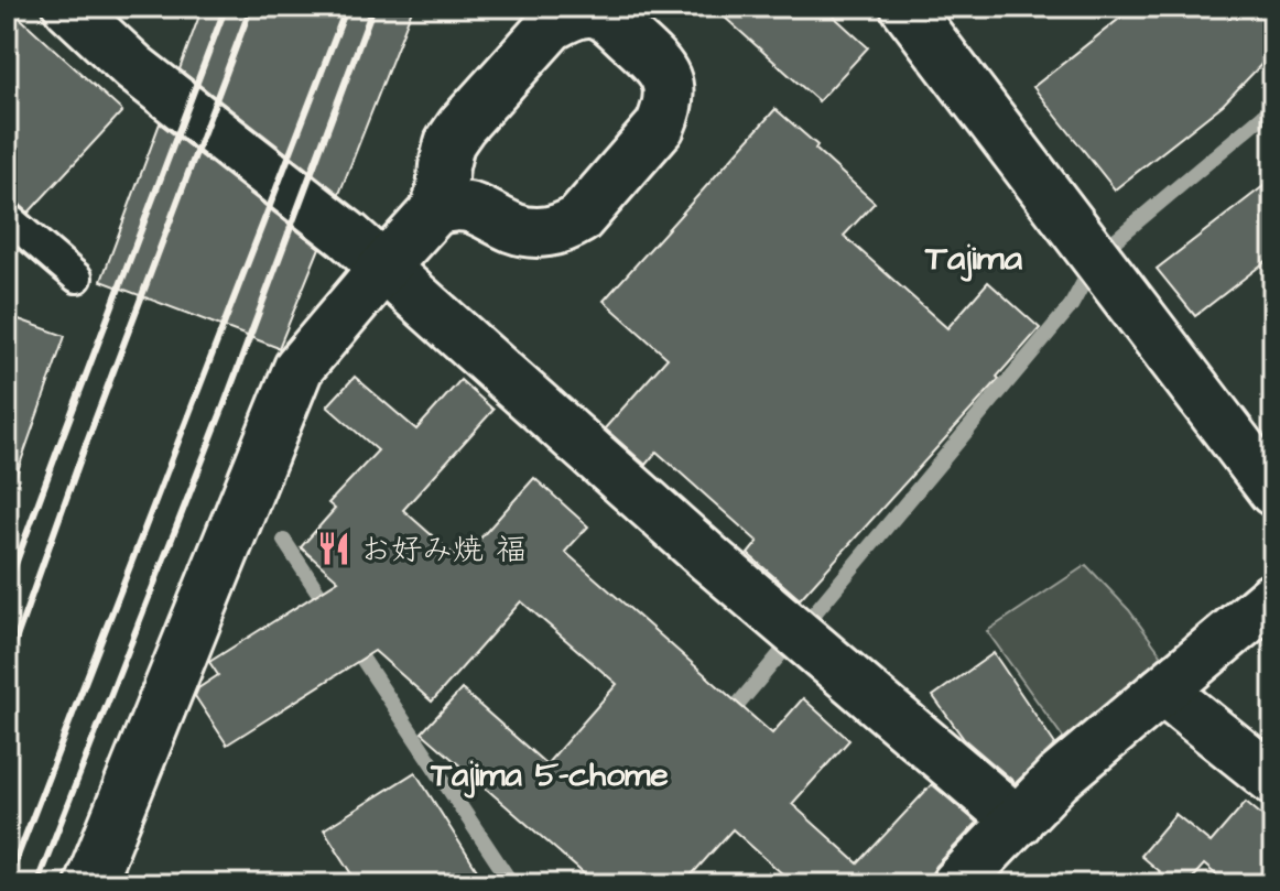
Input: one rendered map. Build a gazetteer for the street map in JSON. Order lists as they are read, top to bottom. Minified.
{"districts":["Tajima","Tajima 5-chome"],"places":{"restaurant":["お好み焼 福"]}}
